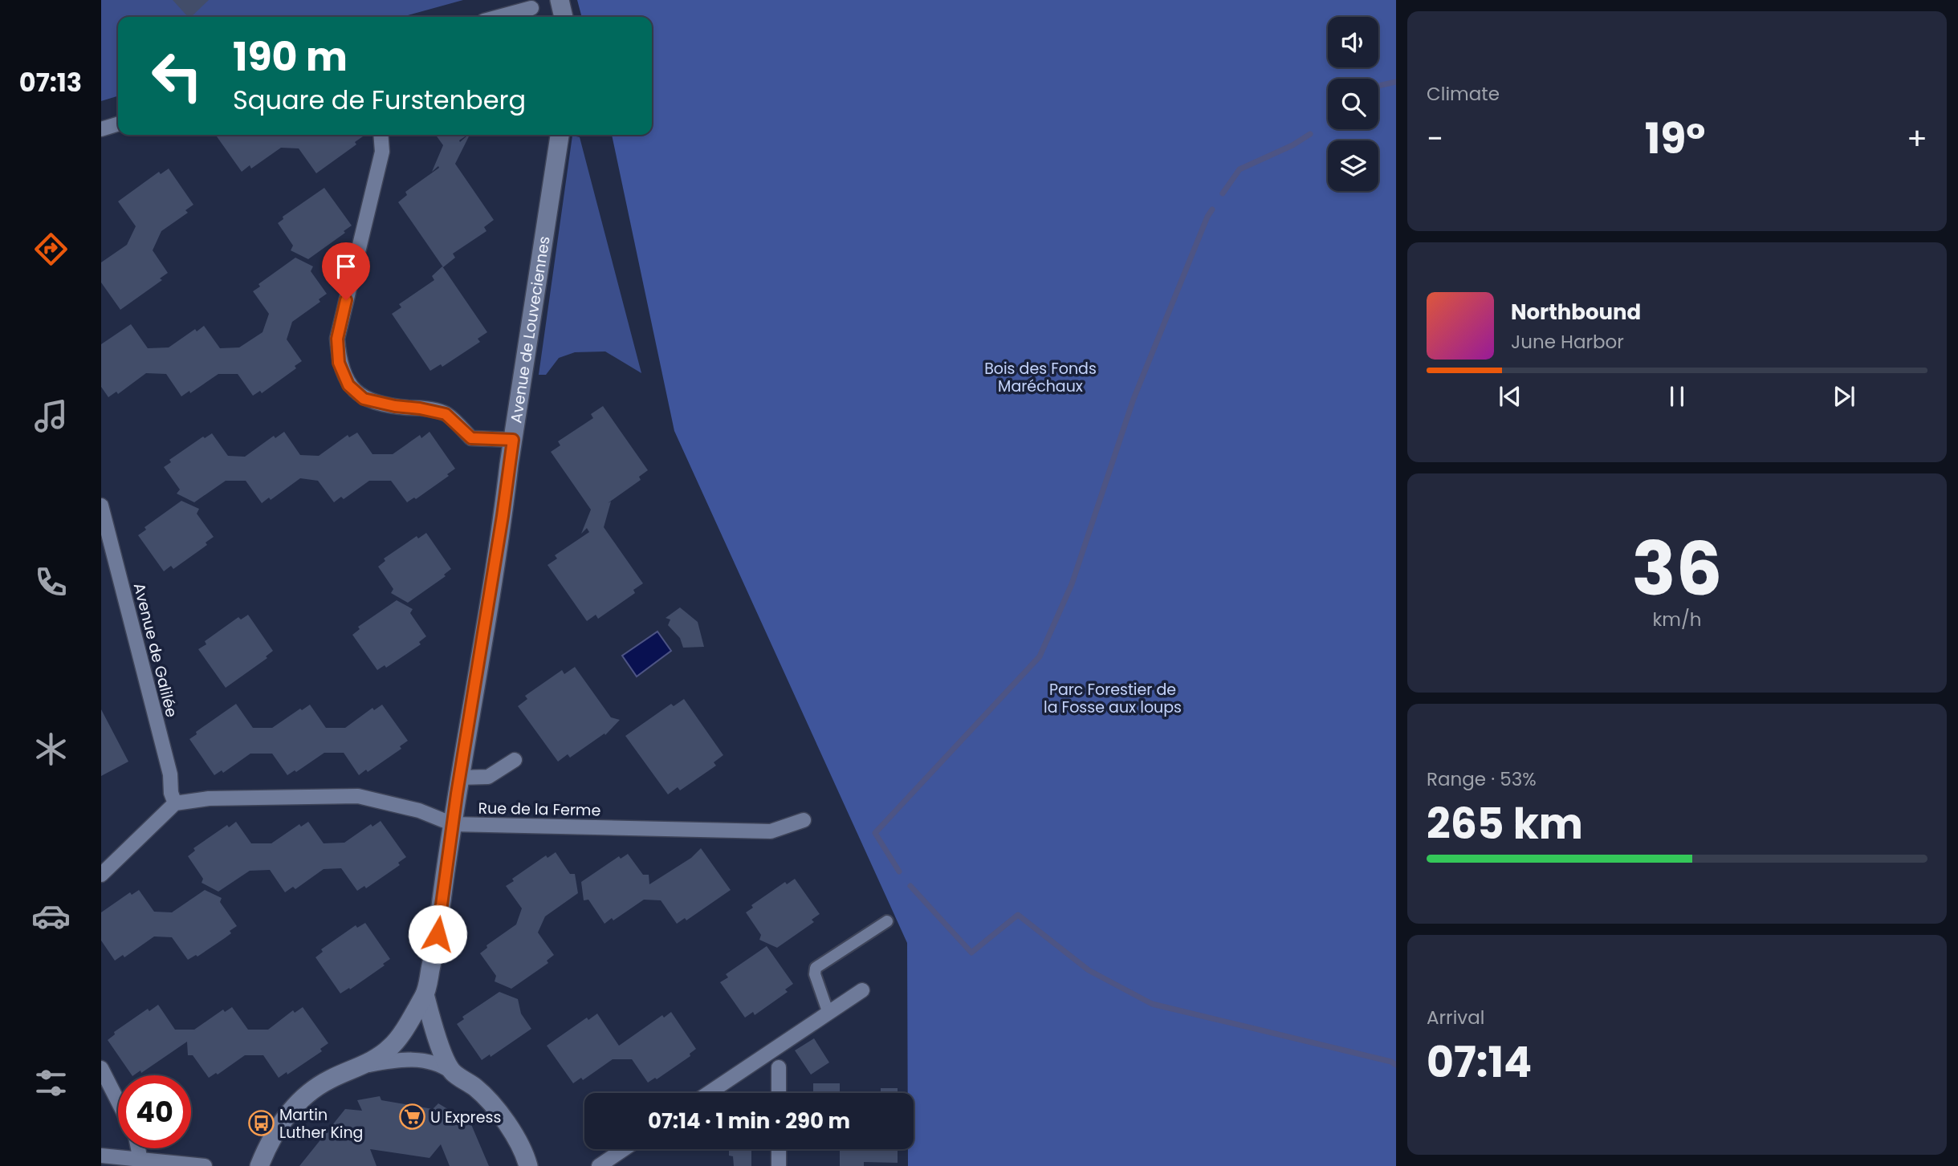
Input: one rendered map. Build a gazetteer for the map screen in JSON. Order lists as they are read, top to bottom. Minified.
{"streets":{"street":["Avenue de Louveciennes","Avenue de Galilée","Rue de la Ferme"]},"crossings":[["Avenue de Louveciennes","Rue de la Ferme"],["Avenue de Galilée","Rue de la Ferme"]],"parks":["Bois des Fonds Maréchaux","Parc Forestier de la Fosse aux loups"],"places":{"supermarket":["U Express"],"bus stop":["Martin Luther King"]},"page":{"tabs":"07:13","tile":["Climate",["36","km/h"],["Range · 53%","265 km"],["Arrival","07:14"]],"turn":["190 m","Square de Furstenberg"],"heat":["−","19°","+"],"song":["Northbound","June Harbor"],"limit":"40","trip":"07:14 · 1 min · 290 m"}}
